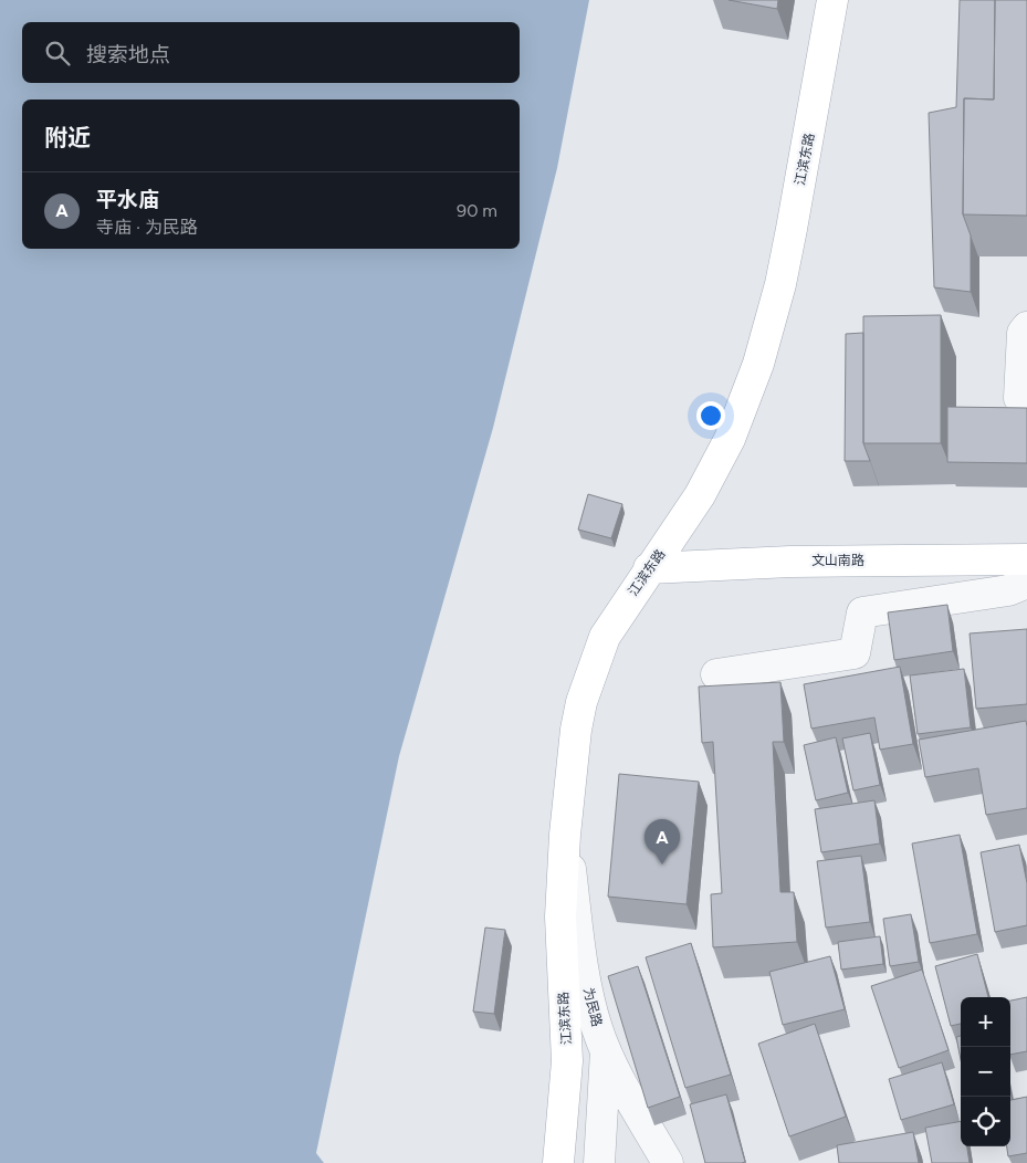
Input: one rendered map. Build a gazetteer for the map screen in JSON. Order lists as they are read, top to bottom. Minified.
{"streets":{"main road":["江滨东路","文山南路"],"street":["为民路"]},"crossings":[["江滨东路","文山南路"],["江滨东路","为民路"]],"page":{"search":"搜索地点","heading":"附近","list":[{"mark":"A","name":"平水庙","note":"寺庙 · 为民路","value":"90 m"}],"pins":"A","map_buttons":["+","−"]}}
